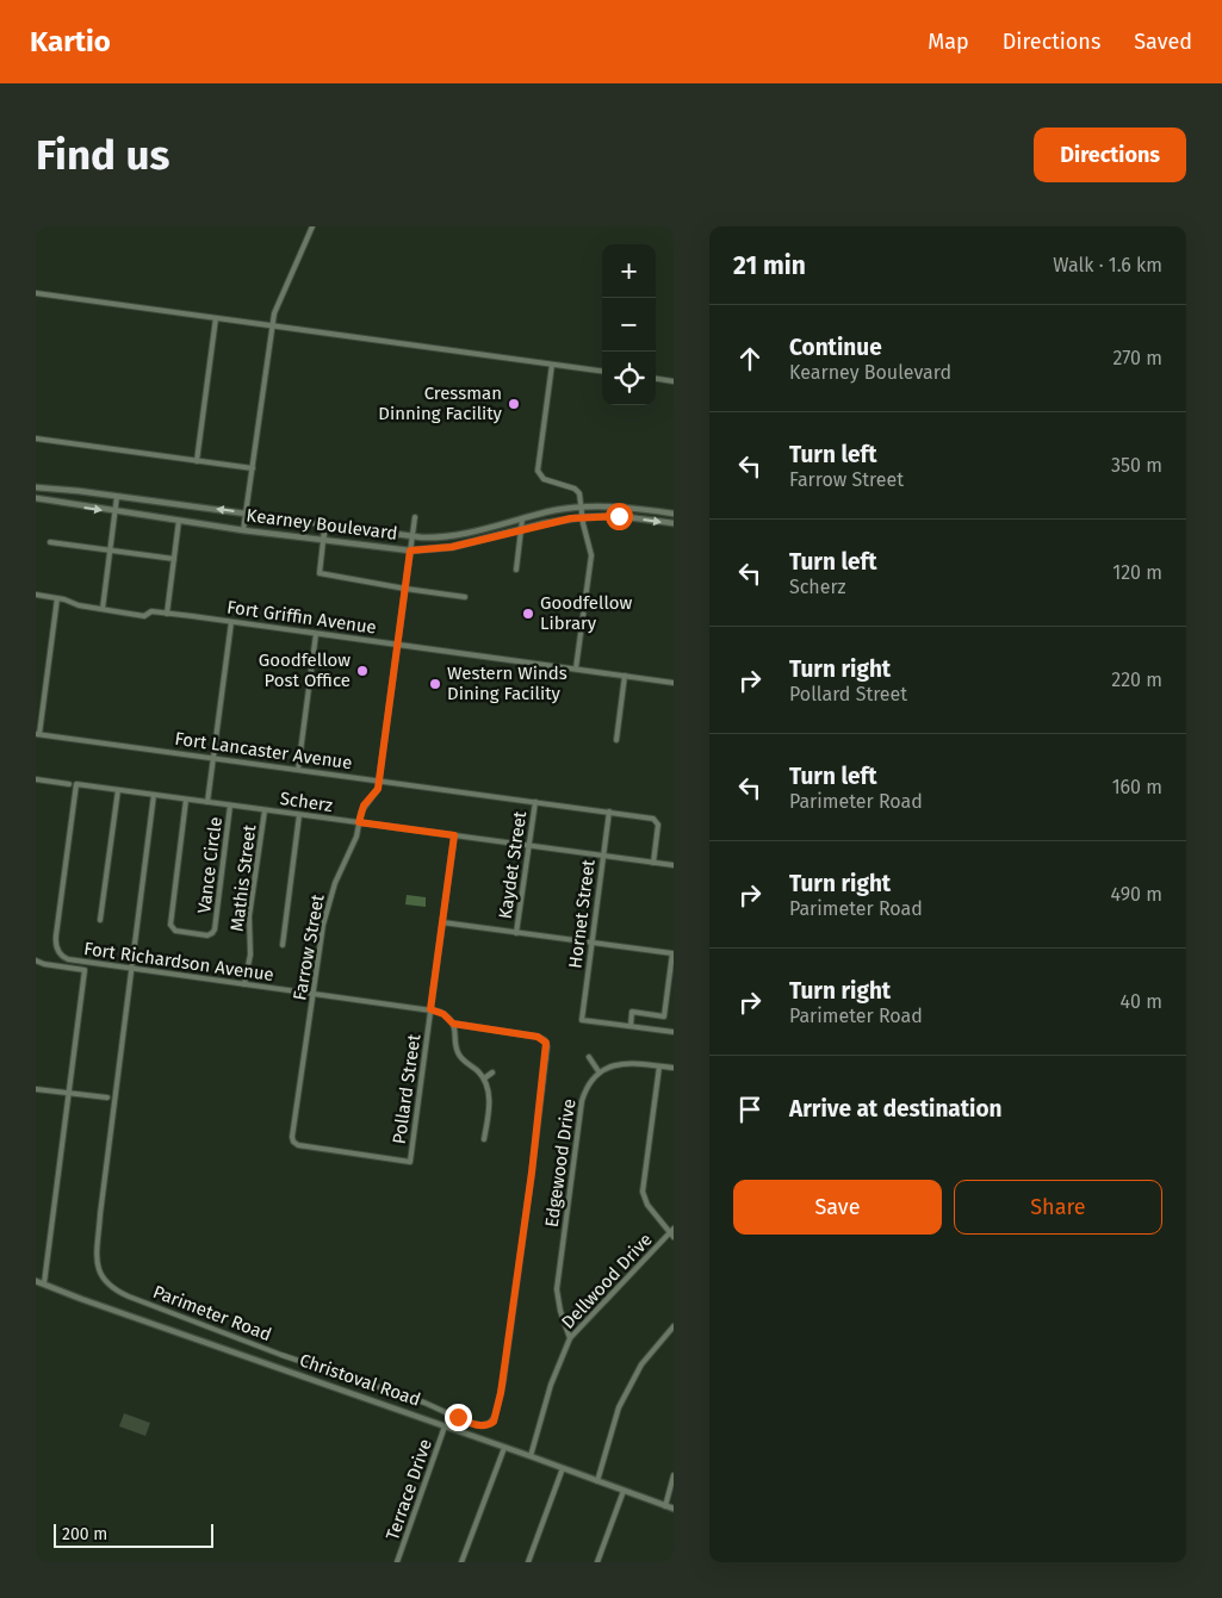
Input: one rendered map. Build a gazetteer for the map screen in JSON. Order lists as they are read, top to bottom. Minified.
{"streets":{"street":["Kearney Boulevard","Fort Griffin Avenue","Fort Lancaster Avenue","Scherz","Vance Circle","Kaydet Street","Mathis Street","Hornet Street","Farrow Street","Fort Richardson Avenue","Pollard Street","Edgewood Drive","Dellwood Drive","Parimeter Road","Christoval Road","Terrace Drive"]},"crossings":[["Kearney Boulevard","Farrow Street"],["Fort Griffin Avenue","Farrow Street"],["Fort Lancaster Avenue","Scherz"],["Fort Lancaster Avenue","Kaydet Street"],["Fort Lancaster Avenue","Hornet Street"],["Fort Lancaster Avenue","Farrow Street"],["Scherz","Vance Circle"],["Scherz","Kaydet Street"],["Scherz","Mathis Street"],["Scherz","Hornet Street"],["Scherz","Farrow Street"],["Scherz","Fort Richardson Avenue"],["Scherz","Pollard Street"],["Scherz","Parimeter Road"],["Mathis Street","Fort Richardson Avenue"],["Farrow Street","Fort Richardson Avenue"],["Farrow Street","Pollard Street"],["Fort Richardson Avenue","Pollard Street"],["Fort Richardson Avenue","Parimeter Road"],["Edgewood Drive","Dellwood Drive"],["Dellwood Drive","Christoval Road"],["Christoval Road","Terrace Drive"]],"places":["Cressman Dinning Facility","Goodfellow Library","Goodfellow Post Office","Western Winds Dining Facility"],"scale_bar":"200 m","page":{"header":"Kartio","nav":["Map","Directions","Saved"],"buttons":["Directions",["Save","Share"]],"title":"Find us","heading":["21 min","Walk · 1.6 km"],"map_buttons":["+","−"],"list":[["Continue","Kearney Boulevard","270 m"],["Turn left","Farrow Street","350 m"],["Turn left","Scherz","120 m"],["Turn right","Pollard Street","220 m"],["Turn left","Parimeter Road","160 m"],["Turn right","Parimeter Road","490 m"],["Turn right","Parimeter Road","40 m"],"Arrive at destination"],"scale":"200 m"}}
